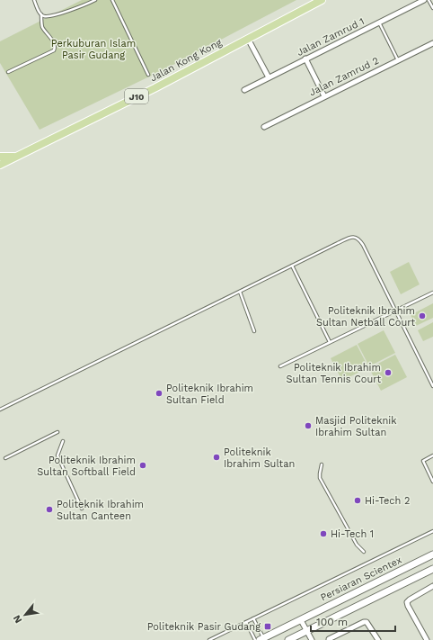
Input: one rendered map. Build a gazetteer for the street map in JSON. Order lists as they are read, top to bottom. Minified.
{"streets":{"main road":["Jalan Kong Kong","J10","Persiaran Scientex"],"street":["Jalan Zamrud 1","Jalan Zamrud 2"]},"parks":["Perkuburan Islam Pasir Gudang"],"places":{"other":["Politeknik Ibrahim Sultan Netball Court","Politeknik Ibrahim Sultan Tennis Court","Politeknik Ibrahim Sultan Field","Masjid Politeknik Ibrahim Sultan","Politeknik Ibrahim Sultan","Politeknik Ibrahim Sultan Softball Field","Hi-Tech 2","Politeknik Ibrahim Sultan Canteen","Hi-Tech 1"],"transit":["Politeknik Pasir Gudang"]},"scale_bar":"100 m","north":"bottom left"}
